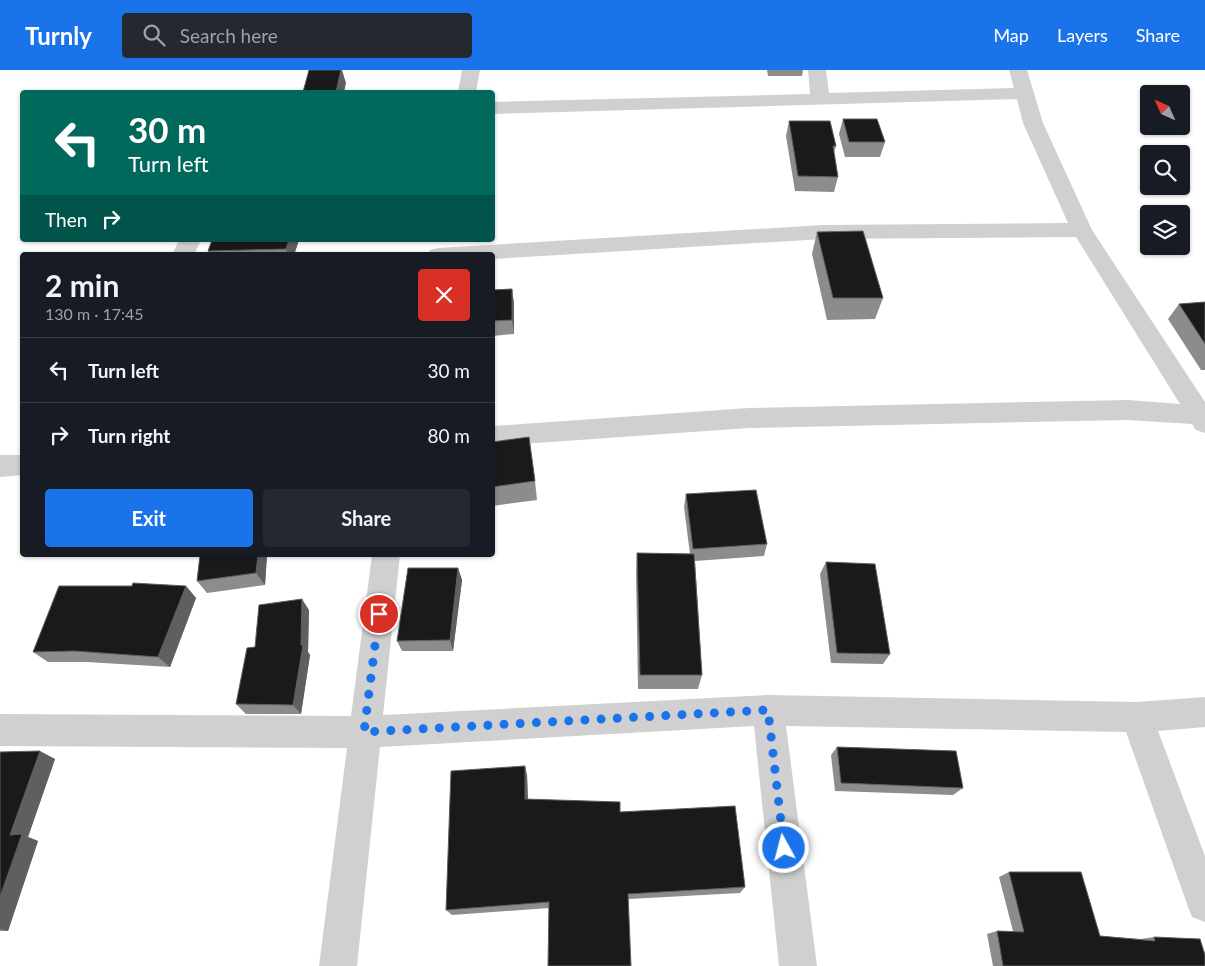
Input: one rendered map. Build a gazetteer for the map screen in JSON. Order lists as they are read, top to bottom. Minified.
{"north":"top left","page":{"header":"Turnly","search":"Search here","nav":["Map","Layers","Share"],"turn":["30 m","Turn left"],"then":"Then","heading":["2 min","130 m · 17:45"],"list":[{"name":"Turn left","value":"30 m"},{"name":"Turn right","value":"80 m"}],"buttons":["Exit","Share"]}}
